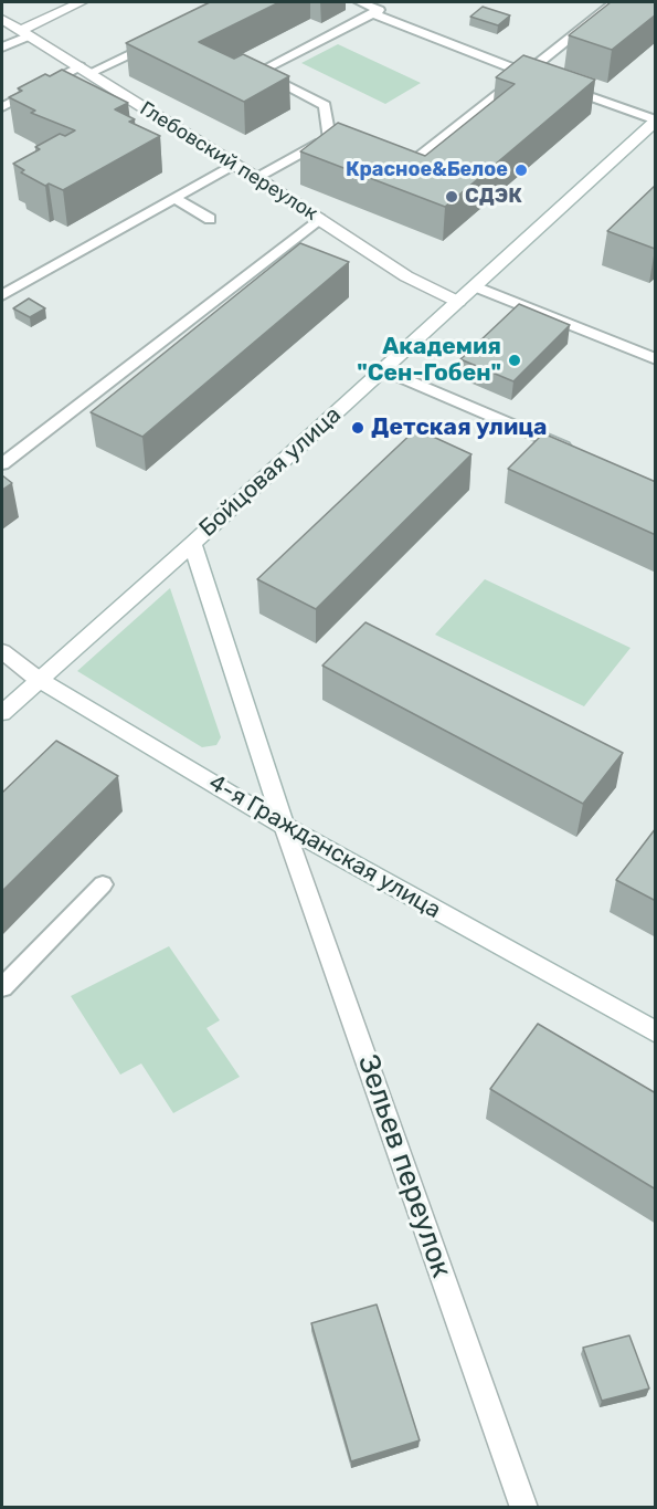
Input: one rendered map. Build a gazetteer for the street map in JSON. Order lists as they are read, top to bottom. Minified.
{"streets":{"street":["Глебовский переулок","Бойцовая улица","4-я Гражданская улица","Зельев переулок"]},"crossings":[["Глебовский переулок","Бойцовая улица"],["Бойцовая улица","4-я Гражданская улица"],["Бойцовая улица","Зельев переулок"],["4-я Гражданская улица","Зельев переулок"]],"places":["Красное&Белое","СДЭК","Академия \"Сен-Гобен\"","Детская улица"]}
